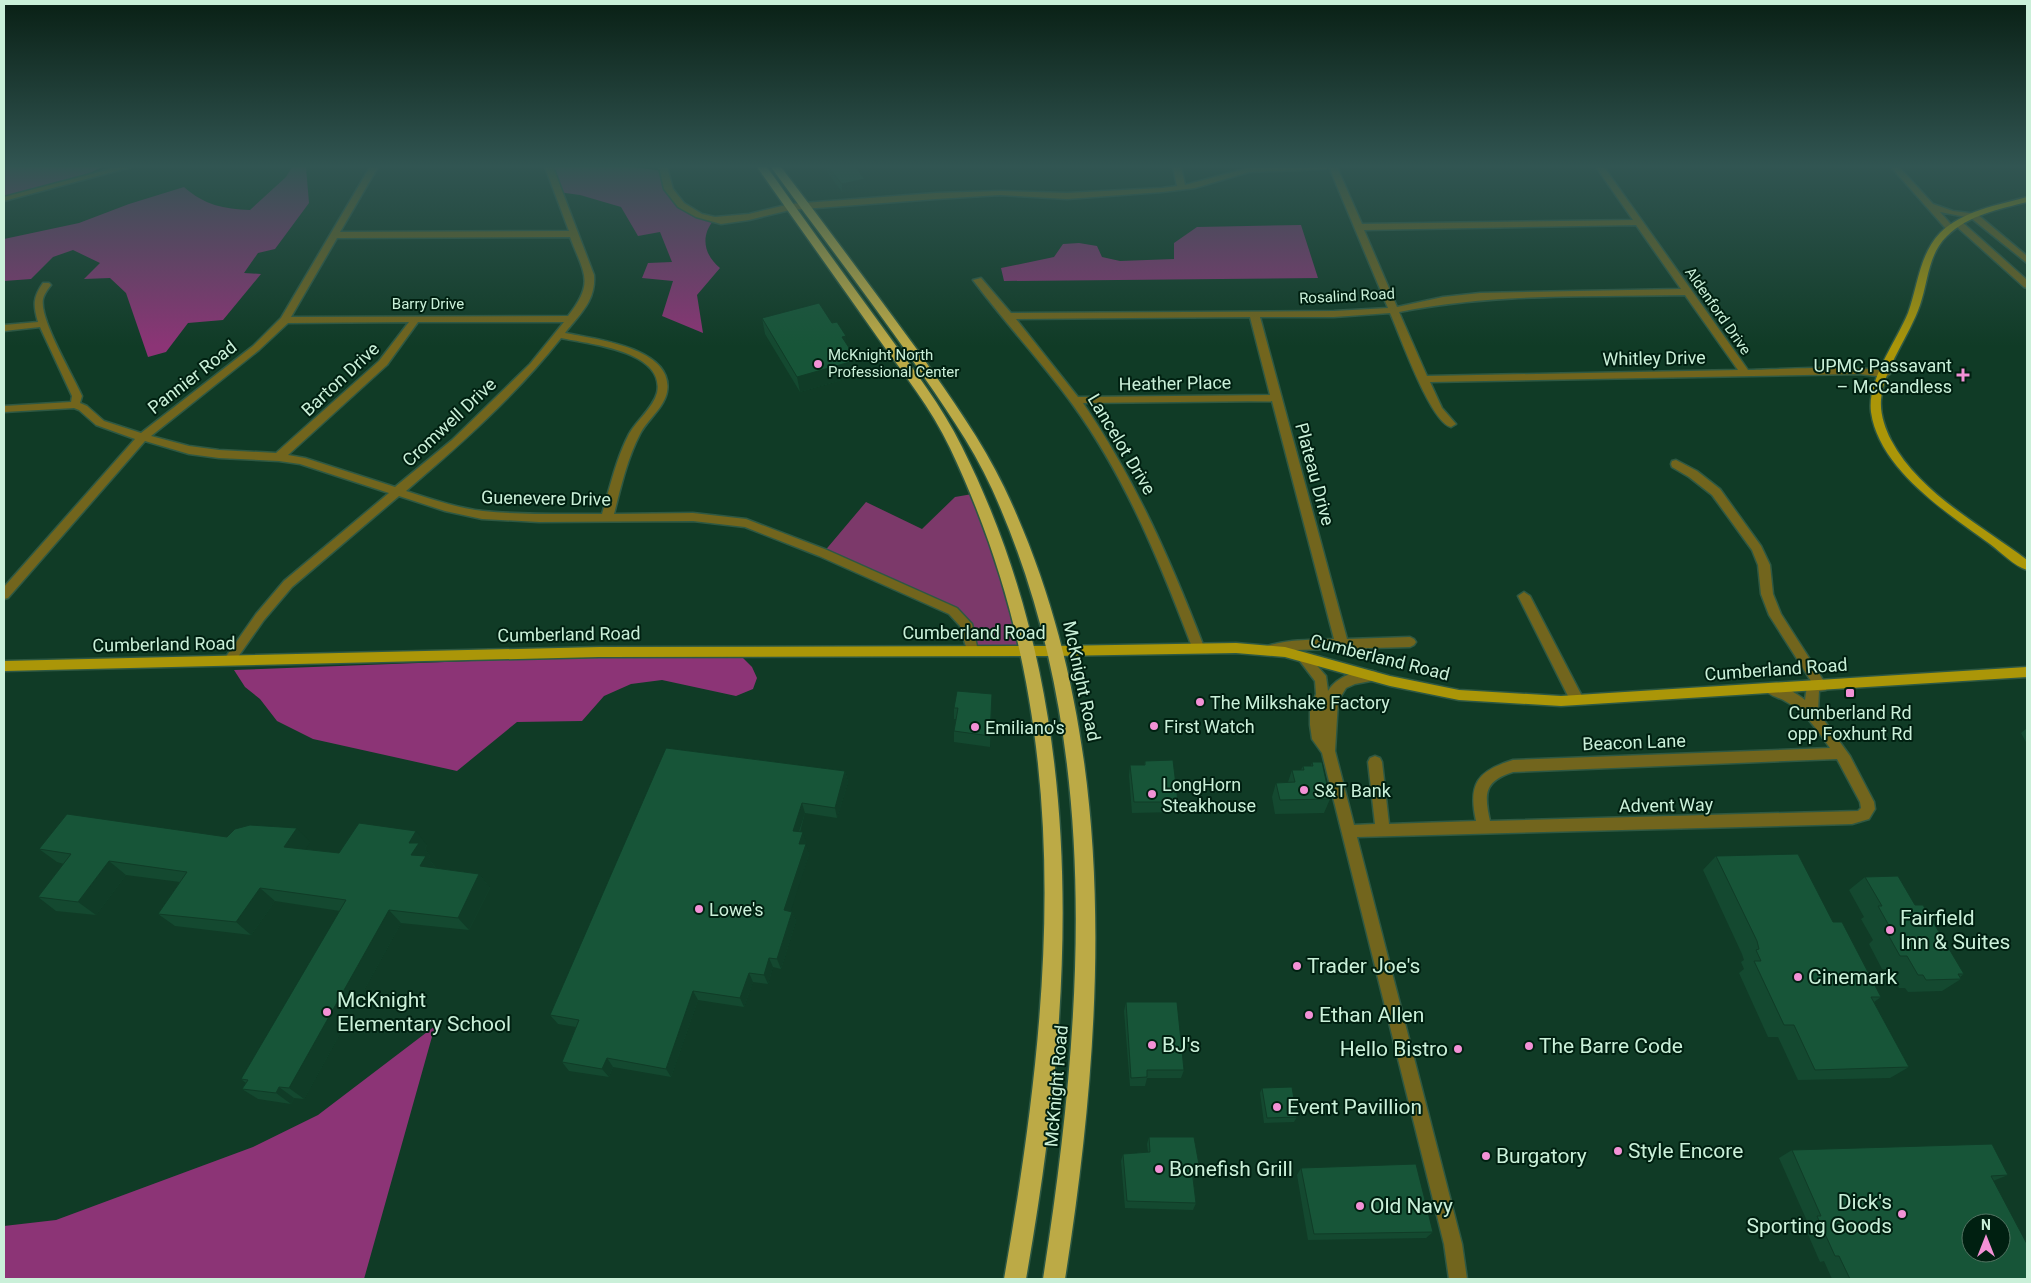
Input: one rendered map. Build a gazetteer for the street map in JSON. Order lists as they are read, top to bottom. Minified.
{"streets":{"highway":["McKnight Road"],"main road":["Cumberland Road"],"street":["Rosalind Road","Barry Drive","Aldenford Drive","Whitley Drive","Pannier Road","Barton Drive","Heather Place","Cromwell Drive","Lancelot Drive","Plateau Drive","Guenevere Drive","Beacon Lane","Advent Way"]},"crossings":[["Rosalind Road","Aldenford Drive"],["Rosalind Road","Lancelot Drive"],["Rosalind Road","Plateau Drive"],["Barry Drive","Pannier Road"],["Barry Drive","Barton Drive"],["Barry Drive","Cromwell Drive"],["Aldenford Drive","Whitley Drive"],["Pannier Road","Guenevere Drive"],["Barton Drive","Guenevere Drive"],["Heather Place","Lancelot Drive"],["Heather Place","Plateau Drive"],["Cromwell Drive","Guenevere Drive"],["Cromwell Drive","Cumberland Road"],["Lancelot Drive","Cumberland Road"],["Guenevere Drive","Cumberland Road"],["Cumberland Road","McKnight Road"],["Cumberland Road","Advent Way"],["Beacon Lane","Advent Way"]],"places":{"other":["McKnight North Professional Center","The Milkshake Factory","First Watch","Emiliano's","S&T Bank","LongHorn Steakhouse","Lowe's","Fairfield Inn & Suites","Trader Joe's","Cinemark","McKnight Elementary School","Ethan Allen","BJ's","The Barre Code","Hello Bistro","Event Pavillion","Style Encore","Burgatory","Bonefish Grill","Old Navy","Dick's Sporting Goods"],"health":["UPMC Passavant – McCandless"],"transit":["Cumberland Rd opp Foxhunt Rd"]},"north":"top"}
